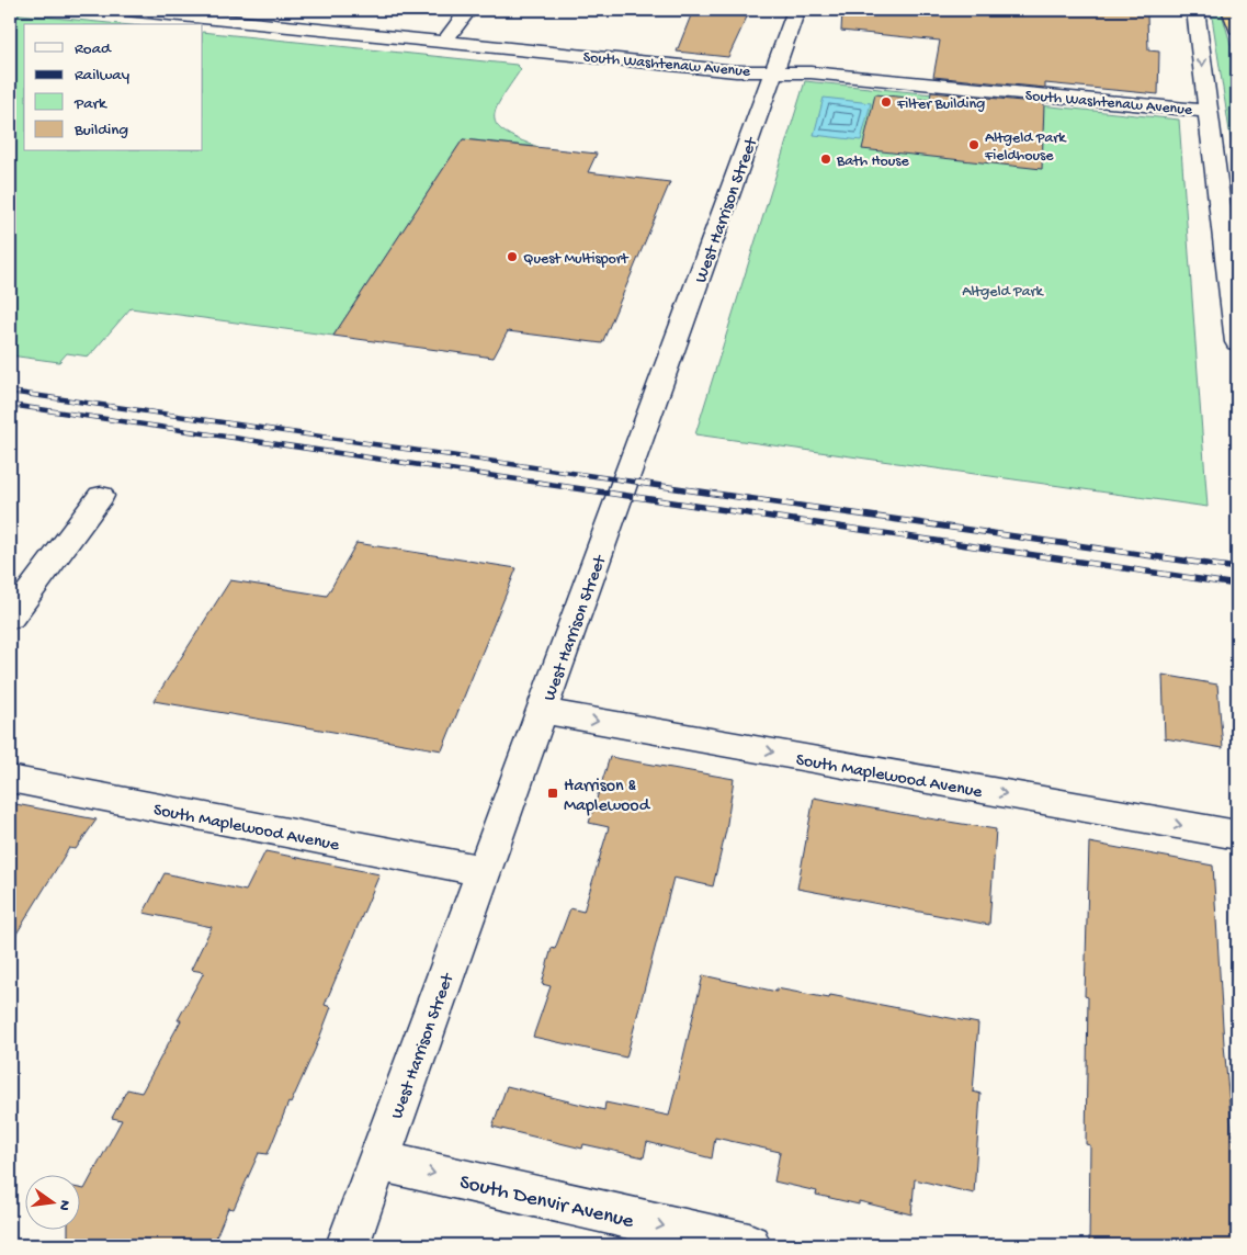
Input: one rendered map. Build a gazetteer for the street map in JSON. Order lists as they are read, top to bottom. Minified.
{"streets":{"street":["South Washtenaw Avenue","West Harrison Street","South Maplewood Avenue","South Denvir Avenue"]},"crossings":[["South Washtenaw Avenue","West Harrison Street"],["West Harrison Street","South Maplewood Avenue"],["West Harrison Street","South Denvir Avenue"]],"one_way":["South Maplewood Avenue","South Denvir Avenue"],"parks":["Altgeld Park"],"places":{"other":["Filter Building","Altgeld Park Fieldhouse","Bath House","Quest Multisport"],"transit":["Harrison & Maplewood"]},"legend":["Road","Railway","Park","Building"],"north":"right"}
